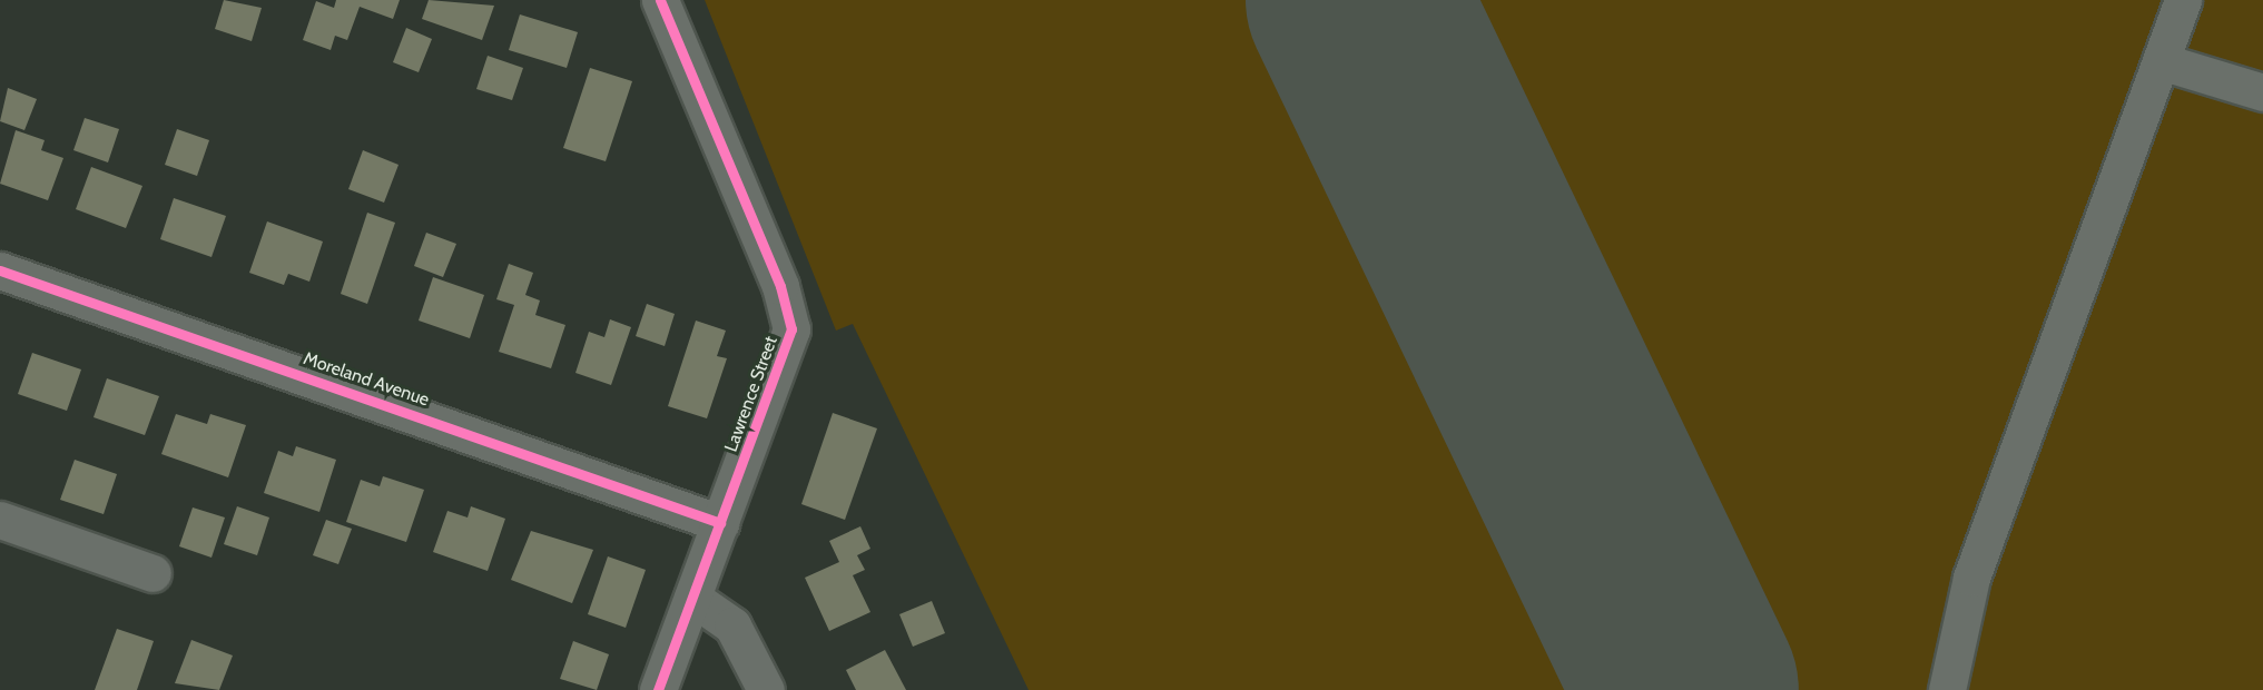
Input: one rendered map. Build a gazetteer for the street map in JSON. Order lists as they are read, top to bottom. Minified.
{"streets":{"street":["Moreland Avenue","Lawrence Street"]},"crossings":[["Moreland Avenue","Lawrence Street"]]}
